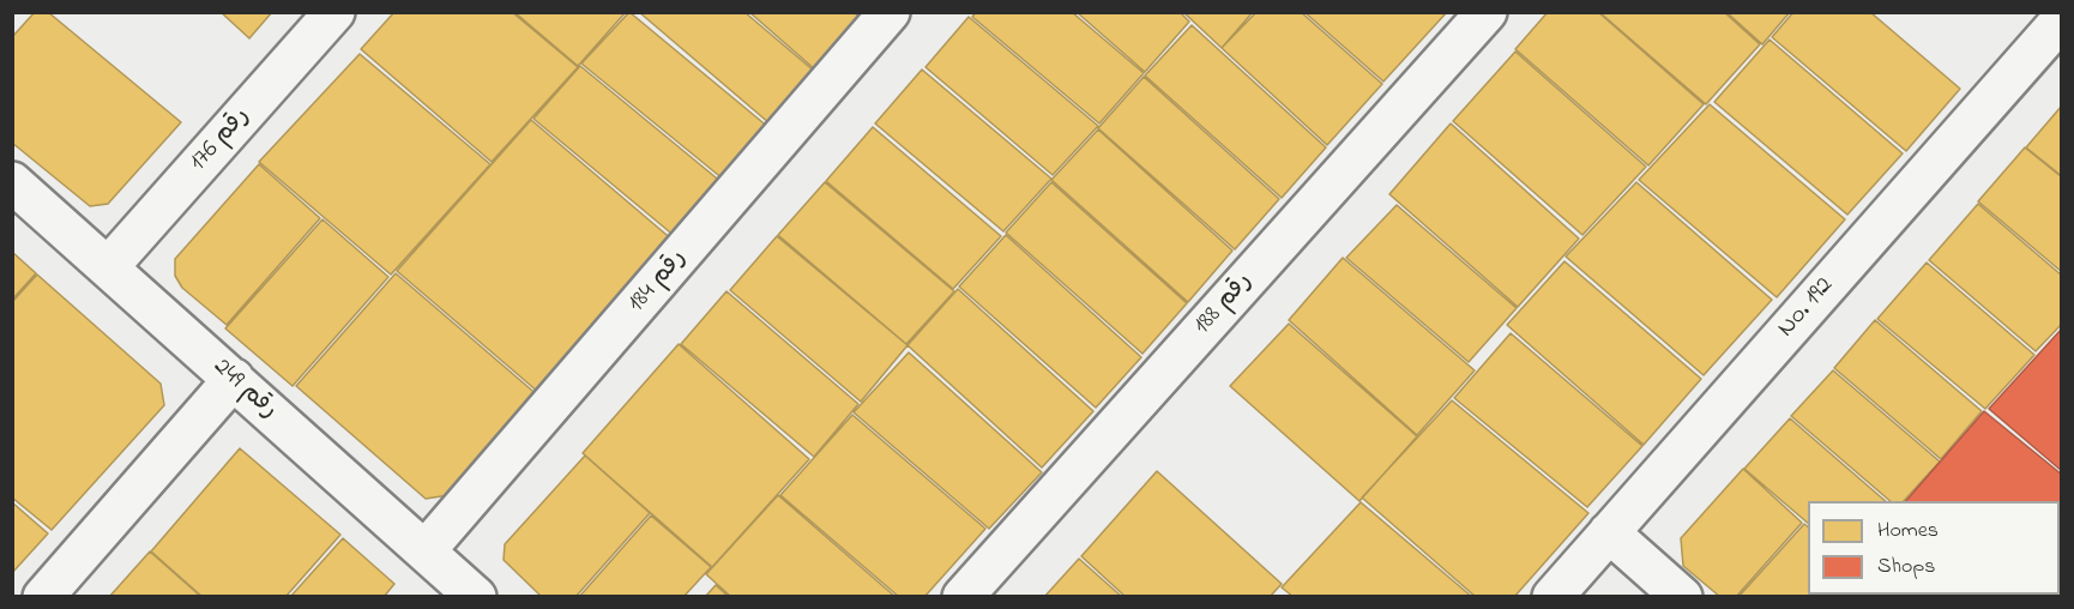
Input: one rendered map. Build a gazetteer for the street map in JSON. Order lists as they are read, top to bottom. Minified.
{"streets":{"street":["رقم 176","رقم 184","رقم 188","No. 192","رقم 249"]},"crossings":[["رقم 176","رقم 249"],["رقم 184","رقم 249"]],"legend":["Homes","Shops"]}
